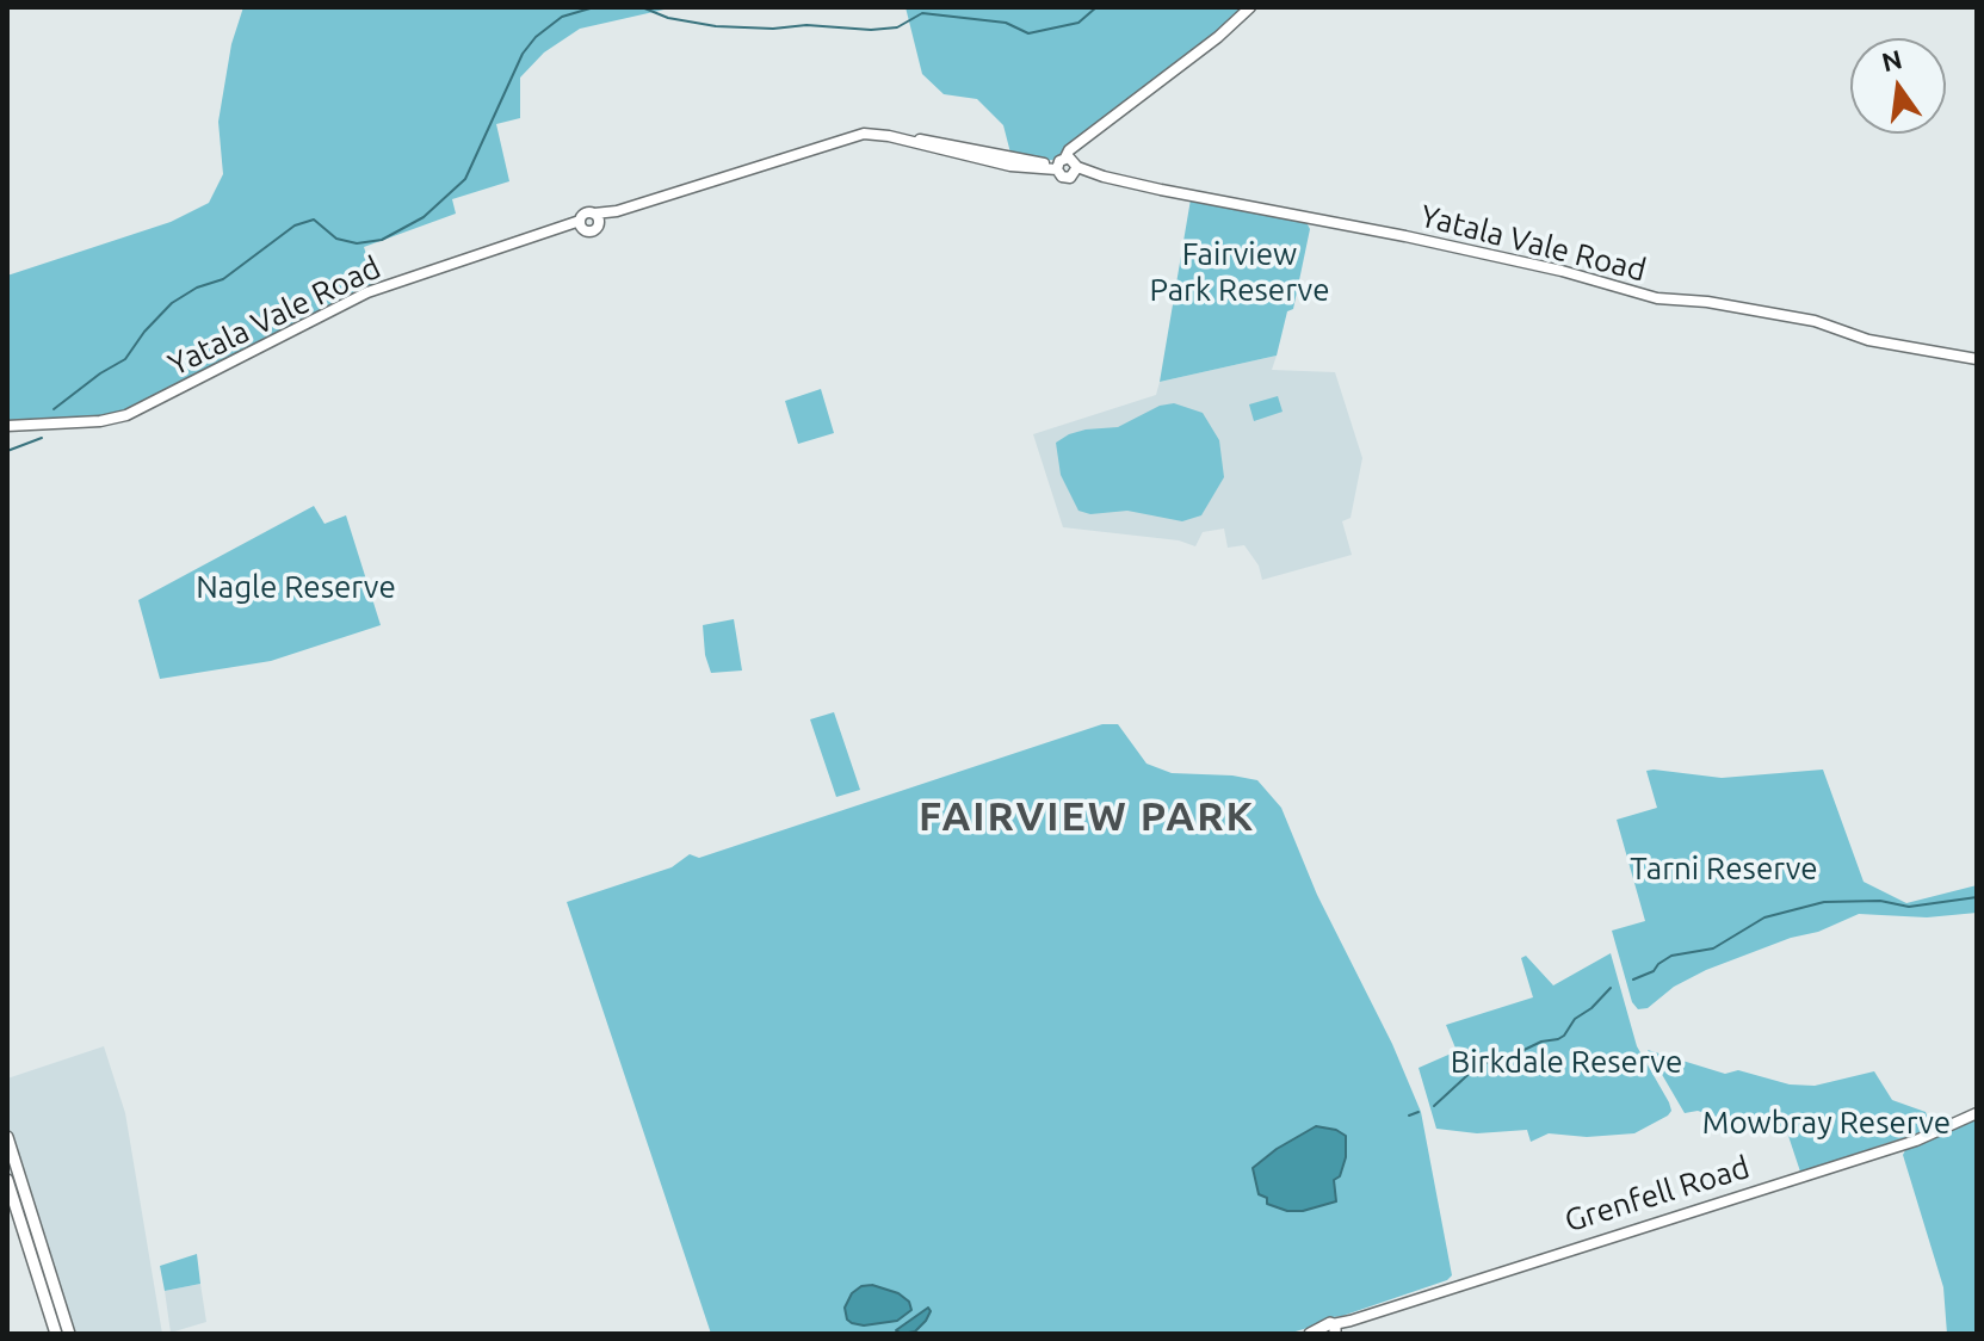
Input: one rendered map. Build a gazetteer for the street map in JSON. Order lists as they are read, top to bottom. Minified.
{"streets":{"street":["Yatala Vale Road","Grenfell Road"]},"districts":["FAIRVIEW PARK"],"parks":["Fairview Park Reserve","Nagle Reserve","Tarni Reserve","Birkdale Reserve","Mowbray Reserve"],"north":"top"}
